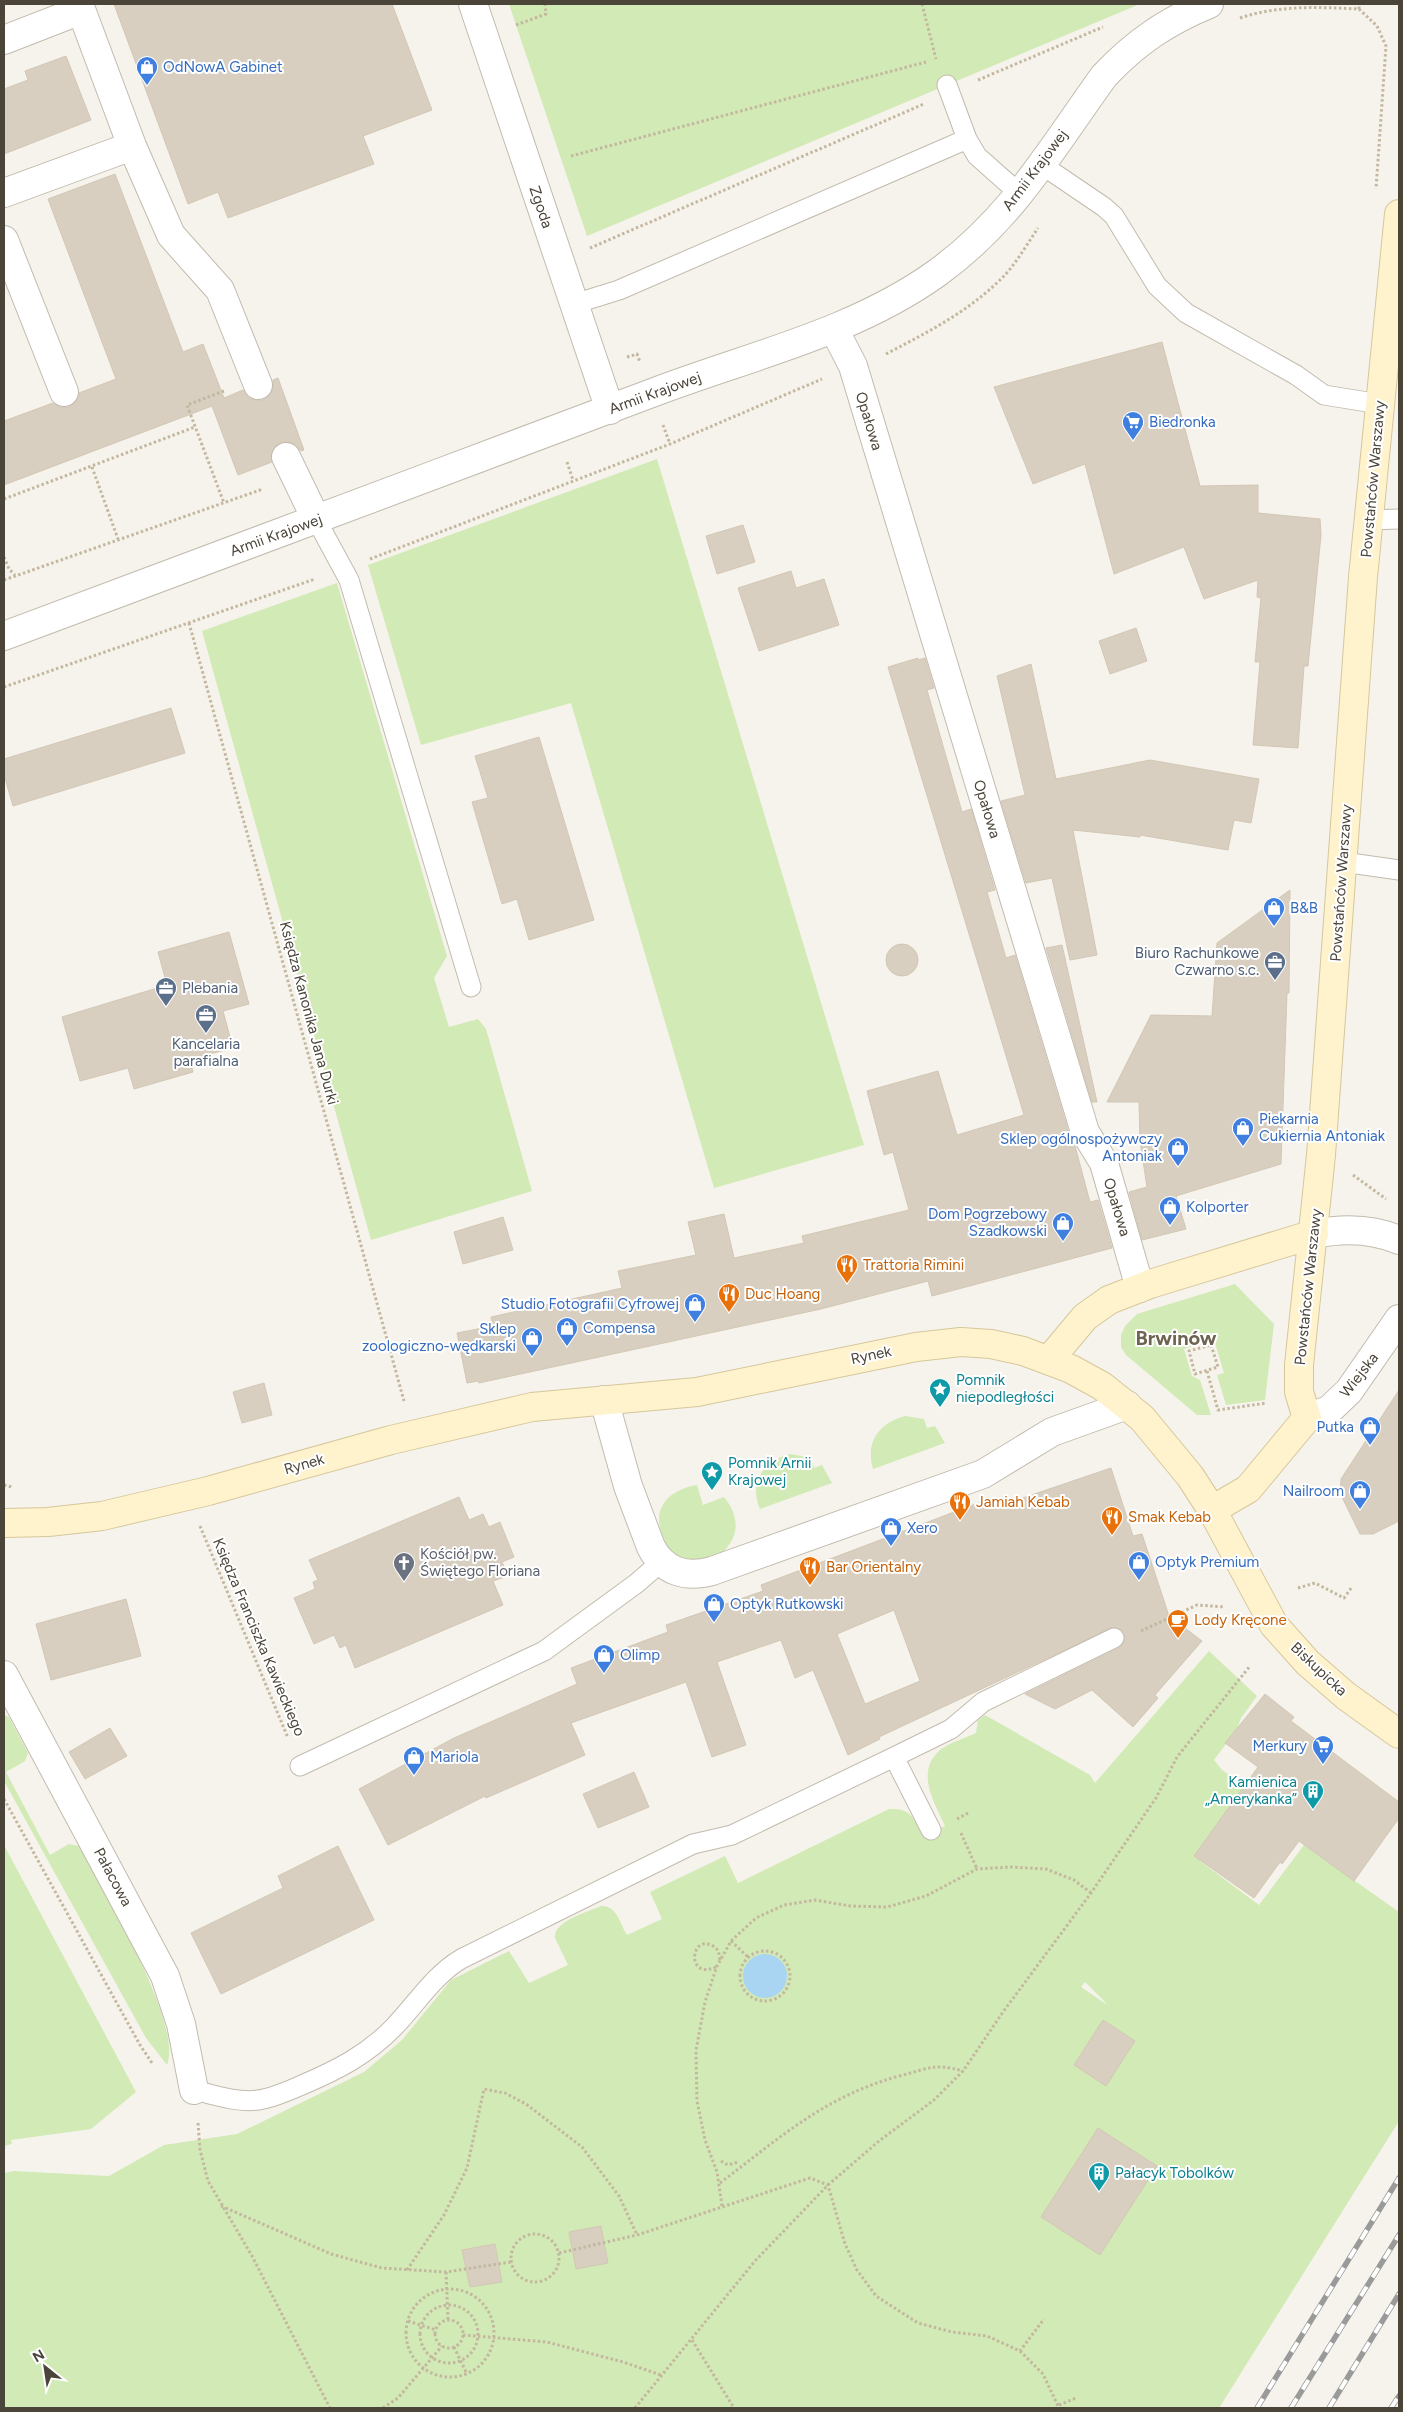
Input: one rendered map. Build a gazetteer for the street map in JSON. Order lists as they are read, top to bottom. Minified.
{"streets":{"street":["Armii Krajowej","Zgoda","Opałowa","Powstańców Warszawy","Rynek","Wiejska","Biskupicka","Pałacowa"],"path":["Księdza Kanonika Jana Durki","Księdza Franciszka Kawieckiego"]},"crossings":[["Armii Krajowej","Zgoda"],["Armii Krajowej","Opałowa"],["Powstańców Warszawy","Wiejska"],["Rynek","Biskupicka"]],"districts":["Brwinów"],"places":{"shop":["OdNowA Gabinet","B&B","Piekarnia Cukiernia Antoniak","Sklep ogólnospożywczy Antoniak","Kolporter","Dom Pogrzebowy Szadkowski","Studio Fotografii Cyfrowej","Compensa","Sklep zoologiczno-wędkarski","Putka","Nailroom","Xero","Optyk Premium","Optyk Rutkowski","Olimp","Mariola"],"supermarket":["Biedronka","Merkury"],"office":["Biuro Rachunkowe Czwarno s.c.","Plebania","Kancelaria parafialna"],"restaurant":["Trattoria Rimini","Duc Hoang","Jamiah Kebab","Smak Kebab","Bar Orientalny"],"place":["Pomnik niepodległości","Pomnik Arnii Krajowej"],"church":["Kościół pw. Świętego Floriana"],"cafe":["Lody Kręcone"],"building":["Kamienica „Amerykanka”","Pałacyk Tobolków"]},"north":"top left"}
